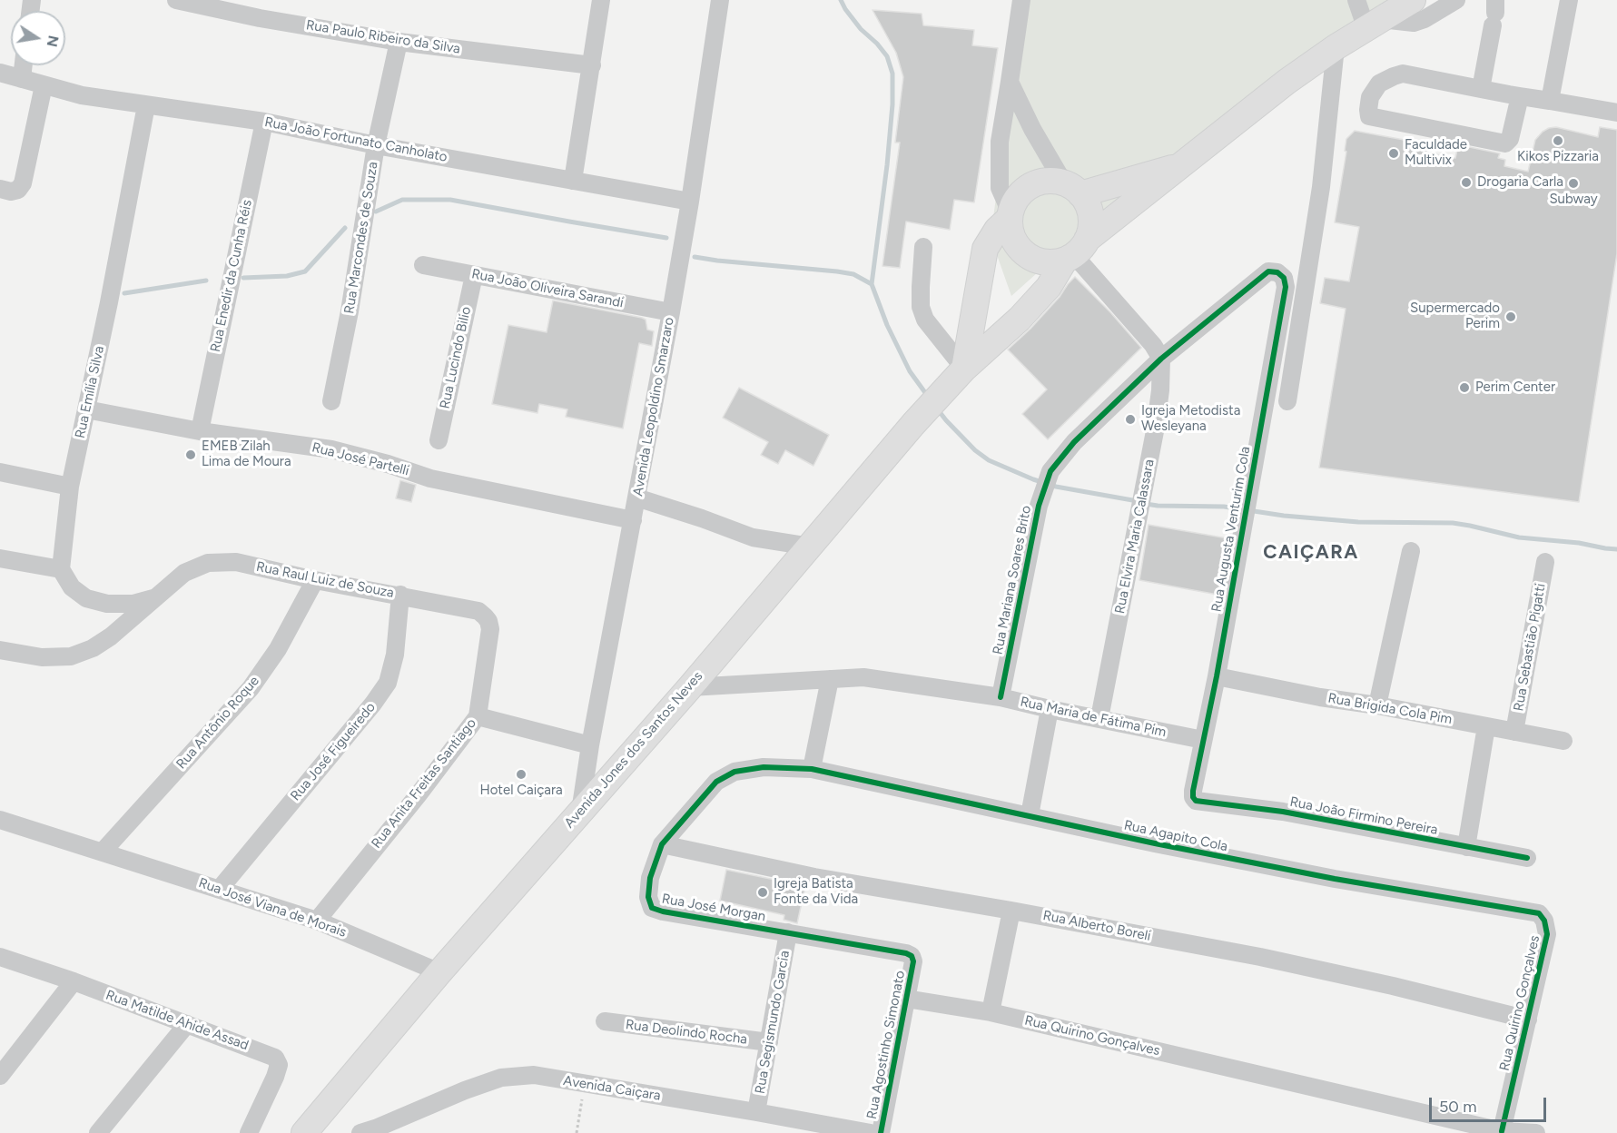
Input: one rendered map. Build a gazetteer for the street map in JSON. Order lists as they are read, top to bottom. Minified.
{"streets":{"highway":["Avenida Jones dos Santos Neves"],"street":["Rua Paulo Ribeiro da Silva","Rua João Fortunato Canholato","Rua Marcondes de Souza","Rua Enedir da Cunha Réis","Rua João Oliveira Sarandi","Rua Lucindo Bilio","Rua Emília Silva","Avenida Leopoldino Smarzaro","Rua José Partelli","Rua Augusta Venturim Cola","Rua Elvira Maria Calassara","Rua Raul Luiz de Souza","Rua Mariana Soares Brito","Rua Sebastião Pigatti","Rua Brigida Cola Pim","Rua Maria de Fátima Pim","Rua Antônio Roque","Rua José Figueiredo","Rua Anita Freitas Santiago","Rua João Firmino Pereira","Rua Agapito Cola","Rua José Viana de Morais","Rua José Morgan","Rua Alberto Boreli","Rua Quirino Gonçalves","Rua Matilde Ahide Assad","Rua Segismundo Garcia","Rua Deolindo Rocha","Rua Agostinho Simonato","Avenida Caiçara"]},"crossings":[["Rua Paulo Ribeiro da Silva","Rua Marcondes de Souza"],["Rua João Fortunato Canholato","Rua Marcondes de Souza"],["Rua João Fortunato Canholato","Rua Enedir da Cunha Réis"],["Rua João Fortunato Canholato","Rua Emília Silva"],["Rua João Fortunato Canholato","Avenida Leopoldino Smarzaro"],["Rua Enedir da Cunha Réis","Rua José Partelli"],["Rua João Oliveira Sarandi","Rua Lucindo Bilio"],["Rua João Oliveira Sarandi","Avenida Leopoldino Smarzaro"],["Rua Emília Silva","Rua José Partelli"],["Avenida Leopoldino Smarzaro","Rua José Partelli"],["Avenida Leopoldino Smarzaro","Avenida Jones dos Santos Neves"],["Rua Augusta Venturim Cola","Rua Mariana Soares Brito"],["Rua Augusta Venturim Cola","Rua Brigida Cola Pim"],["Rua Augusta Venturim Cola","Rua Maria de Fátima Pim"],["Rua Augusta Venturim Cola","Rua João Firmino Pereira"],["Rua Elvira Maria Calassara","Rua Mariana Soares Brito"],["Rua Elvira Maria Calassara","Rua Maria de Fátima Pim"],["Rua Raul Luiz de Souza","Rua Antônio Roque"],["Rua Raul Luiz de Souza","Rua José Figueiredo"],["Rua Raul Luiz de Souza","Rua Anita Freitas Santiago"],["Rua Mariana Soares Brito","Rua Maria de Fátima Pim"],["Rua Sebastião Pigatti","Rua Brigida Cola Pim"],["Rua Maria de Fátima Pim","Avenida Jones dos Santos Neves"],["Rua Antônio Roque","Rua José Viana de Morais"],["Avenida Jones dos Santos Neves","Rua José Viana de Morais"],["Rua José Figueiredo","Rua José Viana de Morais"],["Rua Anita Freitas Santiago","Rua José Viana de Morais"],["Rua Agapito Cola","Rua José Morgan"],["Rua Agapito Cola","Rua Quirino Gonçalves"],["Rua José Morgan","Rua Alberto Boreli"],["Rua José Morgan","Rua Segismundo Garcia"],["Rua José Morgan","Rua Agostinho Simonato"],["Rua Alberto Boreli","Rua Quirino Gonçalves"],["Rua Quirino Gonçalves","Rua Agostinho Simonato"],["Rua Segismundo Garcia","Rua Deolindo Rocha"],["Rua Segismundo Garcia","Avenida Caiçara"]],"districts":["CAIÇARA"],"places":["Kikos Pizzaria","Faculdade Multivix","Drogaria Carla","Subway","Supermercado Perim","Perim Center","Igreja Metodista Wesleyana","EMEB Zilah Lima de Moura","Hotel Caiçara","Igreja Batista Fonte da Vida"],"scale_bar":"50 m","north":"right"}
